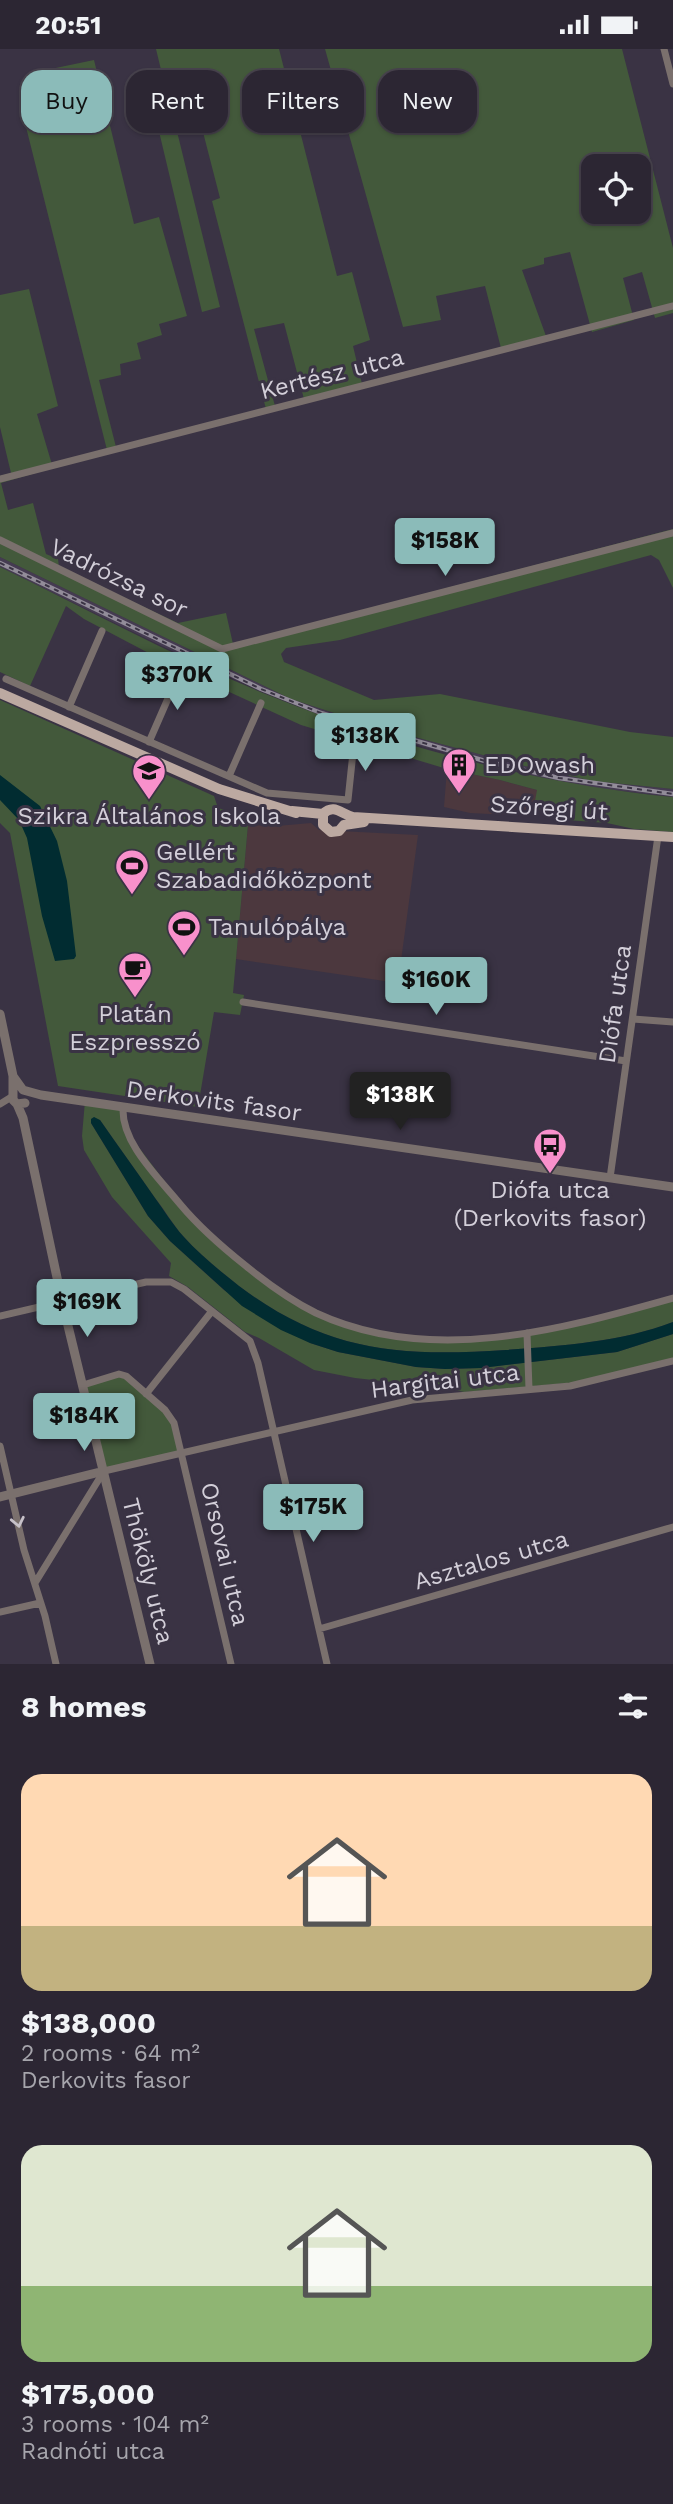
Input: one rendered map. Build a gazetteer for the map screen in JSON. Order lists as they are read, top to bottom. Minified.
{"streets":{"main road":["Szőregi út"],"street":["Kertész utca","Vadrózsa sor","Diófa utca","Derkovits fasor","Hargitai utca","Orsovai utca","Asztalos utca","Thököly utca"]},"crossings":[["Szőregi út","Diófa utca"],["Diófa utca","Derkovits fasor"],["Derkovits fasor","Thököly utca"],["Hargitai utca","Orsovai utca"],["Hargitai utca","Thököly utca"],["Orsovai utca","Thököly utca"]],"places":{"building":["EDOwash"],"school or university":["Szikra Általános Iskola"],"sports":["Gellért Szabadidőközpont","Tanulópálya"],"cafe":["Platán Eszpresszó"],"bus stop":["Diófa utca (Derkovits fasor)"]},"page":{"status":"20:51","chip":["Buy","Rent","Filters","New"],"price":["$158K","$370K","$138K","$160K","$138K","$169K","$184K","$175K"],"heading":"8 homes","list":[{"name":"$138,000","note":"2 rooms · 64 m² · Derkovits fasor"},{"name":"$175,000","note":"3 rooms · 104 m² · Radnóti utca"}]}}
